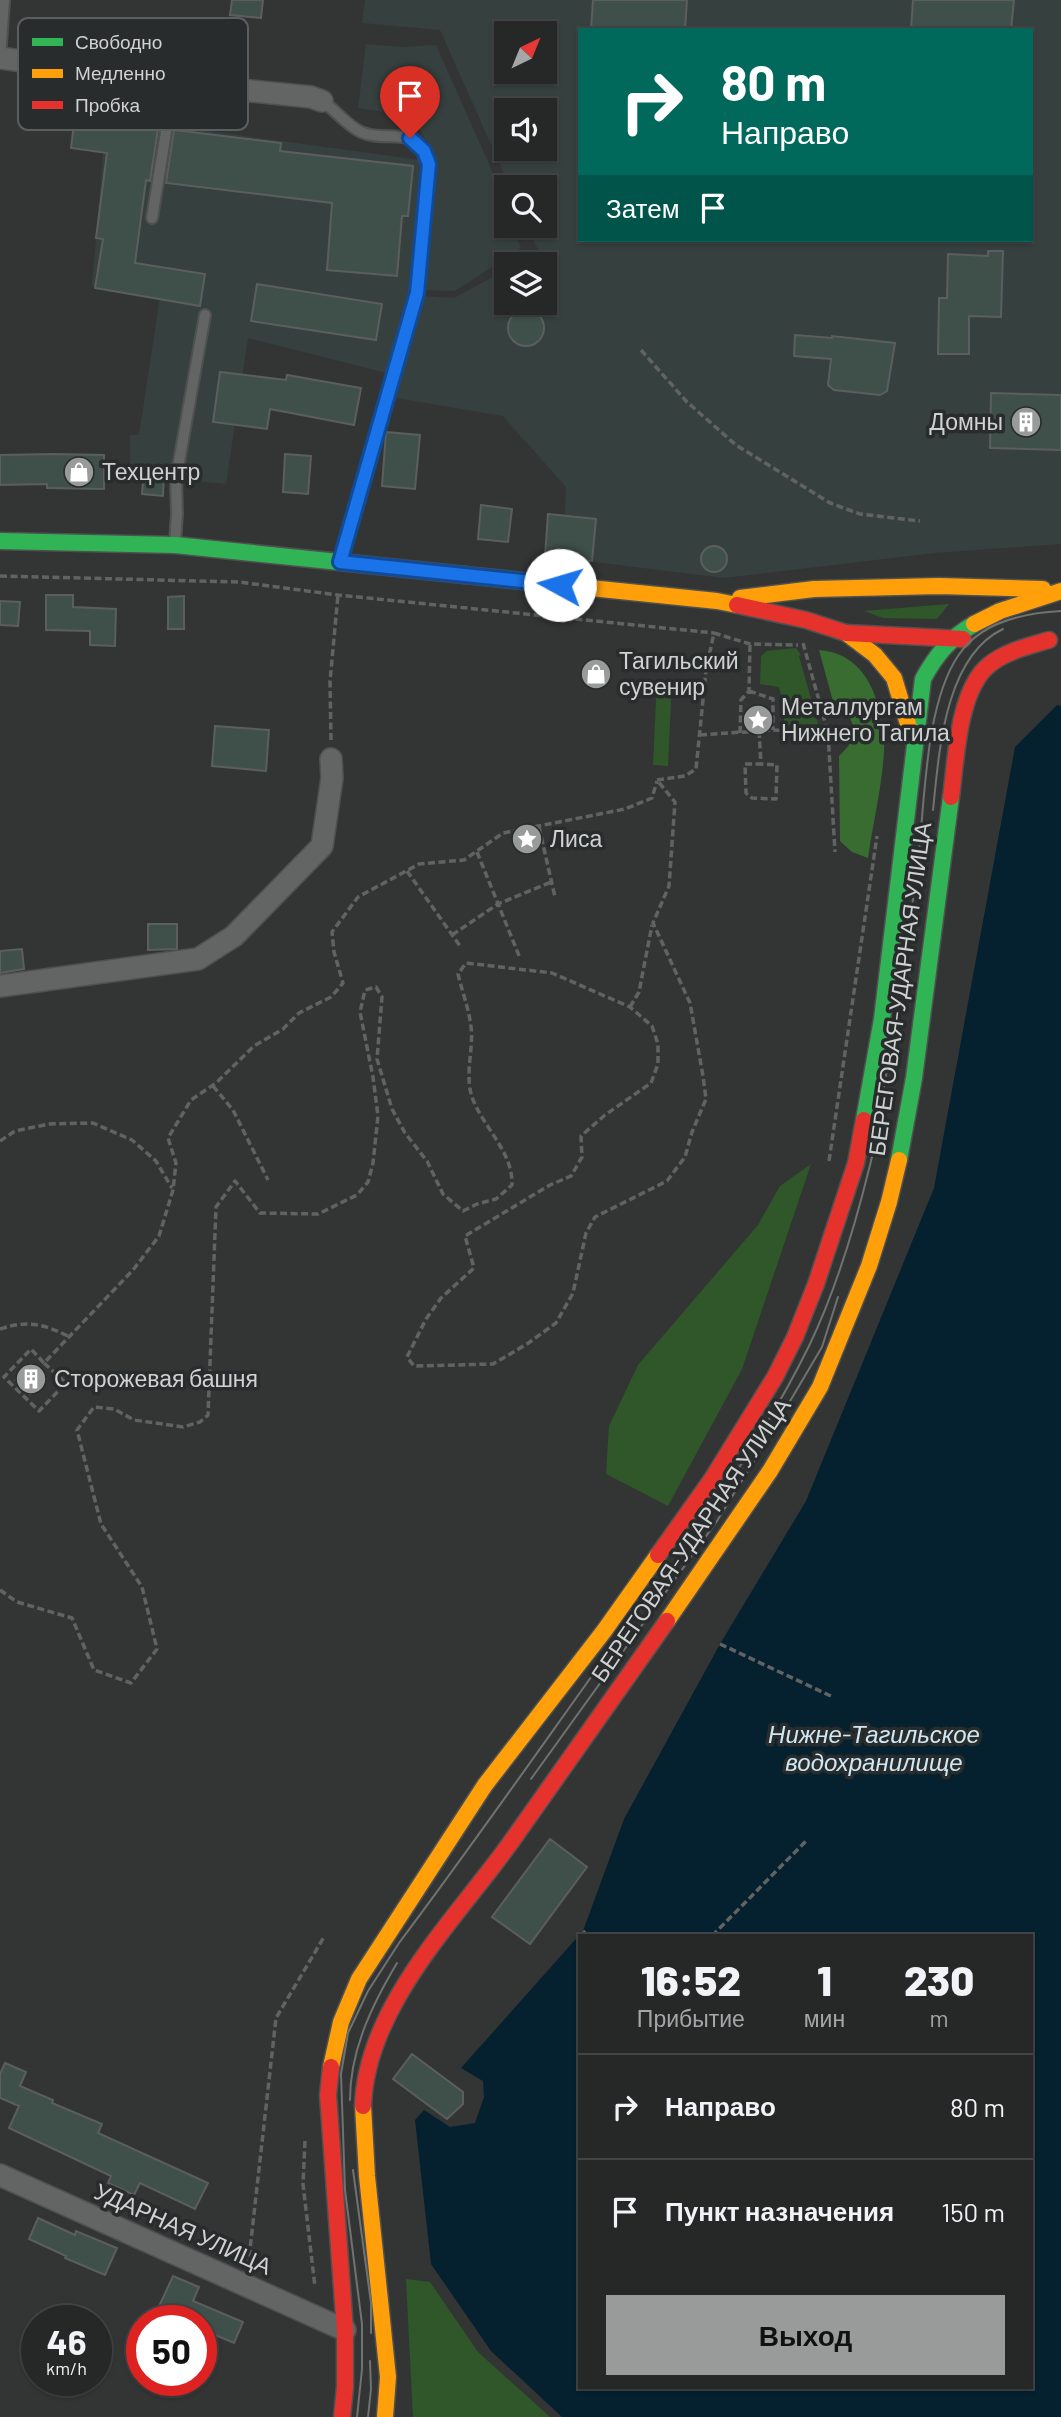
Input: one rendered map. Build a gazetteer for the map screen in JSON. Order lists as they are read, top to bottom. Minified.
{"streets":{"main road":["БЕРЕГОВАЯ-УДАРНАЯ УЛИЦА"],"street":["УДАРНАЯ УЛИЦА"]},"crossings":[["БЕРЕГОВАЯ-УДАРНАЯ УЛИЦА","УДАРНАЯ УЛИЦА"]],"water":["Нижне-Тагильское водохранилище"],"places":{"building":["Домны","Сторожевая башня"],"shop":["Техцентр","Тагильский сувенир"],"place":["Металлургам Нижнего Тагила","Лиса"]},"legend":["Свободно","Медленно","Пробка"],"north":"top right","page":{"turn":["80 m","Направо"],"then":"Затем","eta":["16:52","Прибытие","1","мин","230","m"],"list":[{"name":"Направо","value":"80 m"},{"name":"Пункт назначения","value":"150 m"}],"buttons":"Выход","speed":"46 km/h","limit":"50"}}
